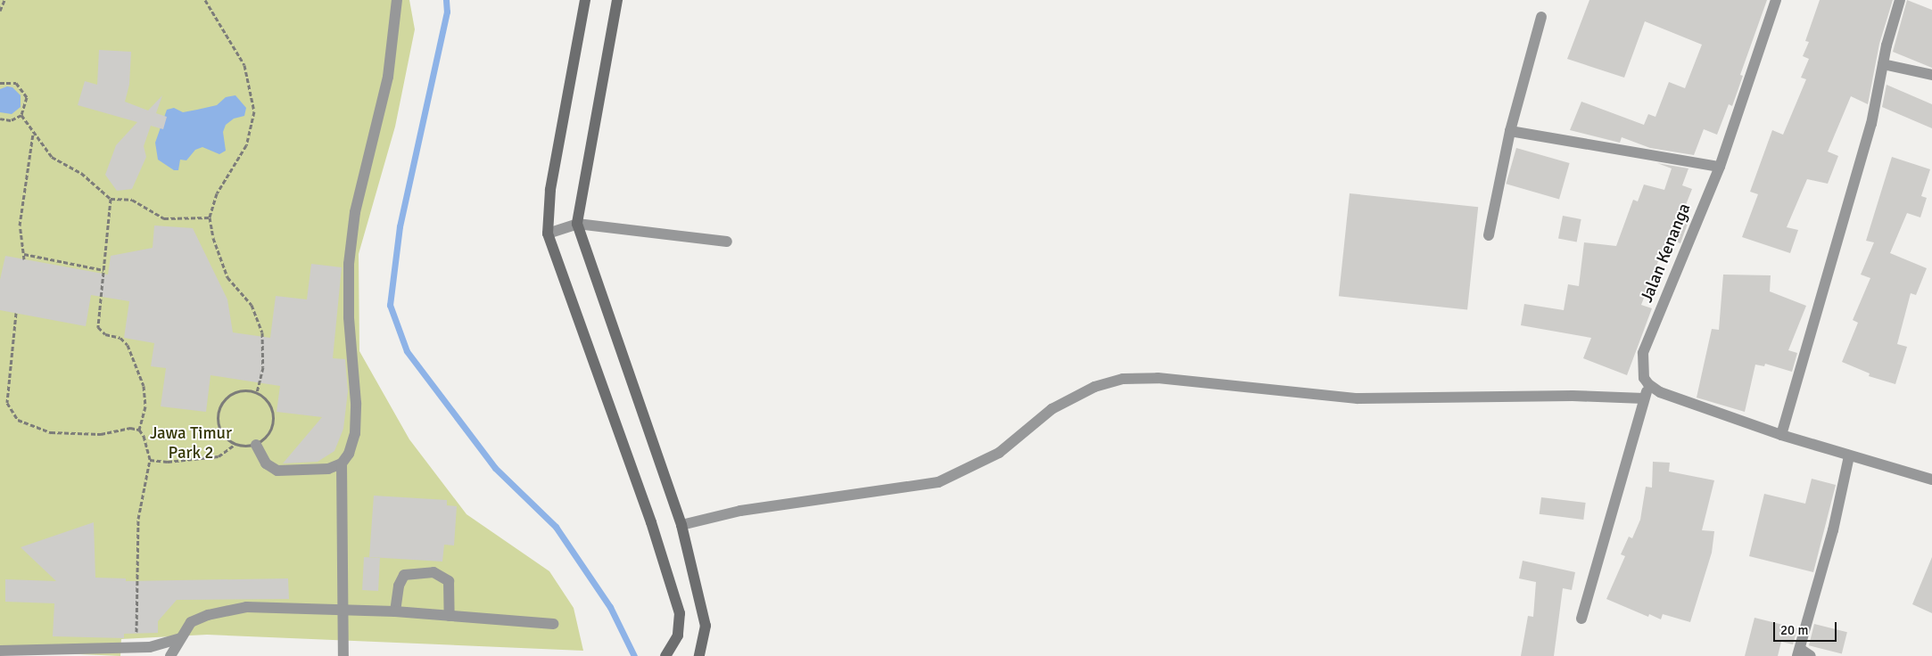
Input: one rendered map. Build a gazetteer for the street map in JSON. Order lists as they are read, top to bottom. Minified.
{"streets":{"street":["Jalan Kenanga"]},"parks":["Jawa Timur Park 2"],"scale_bar":"20 m"}
